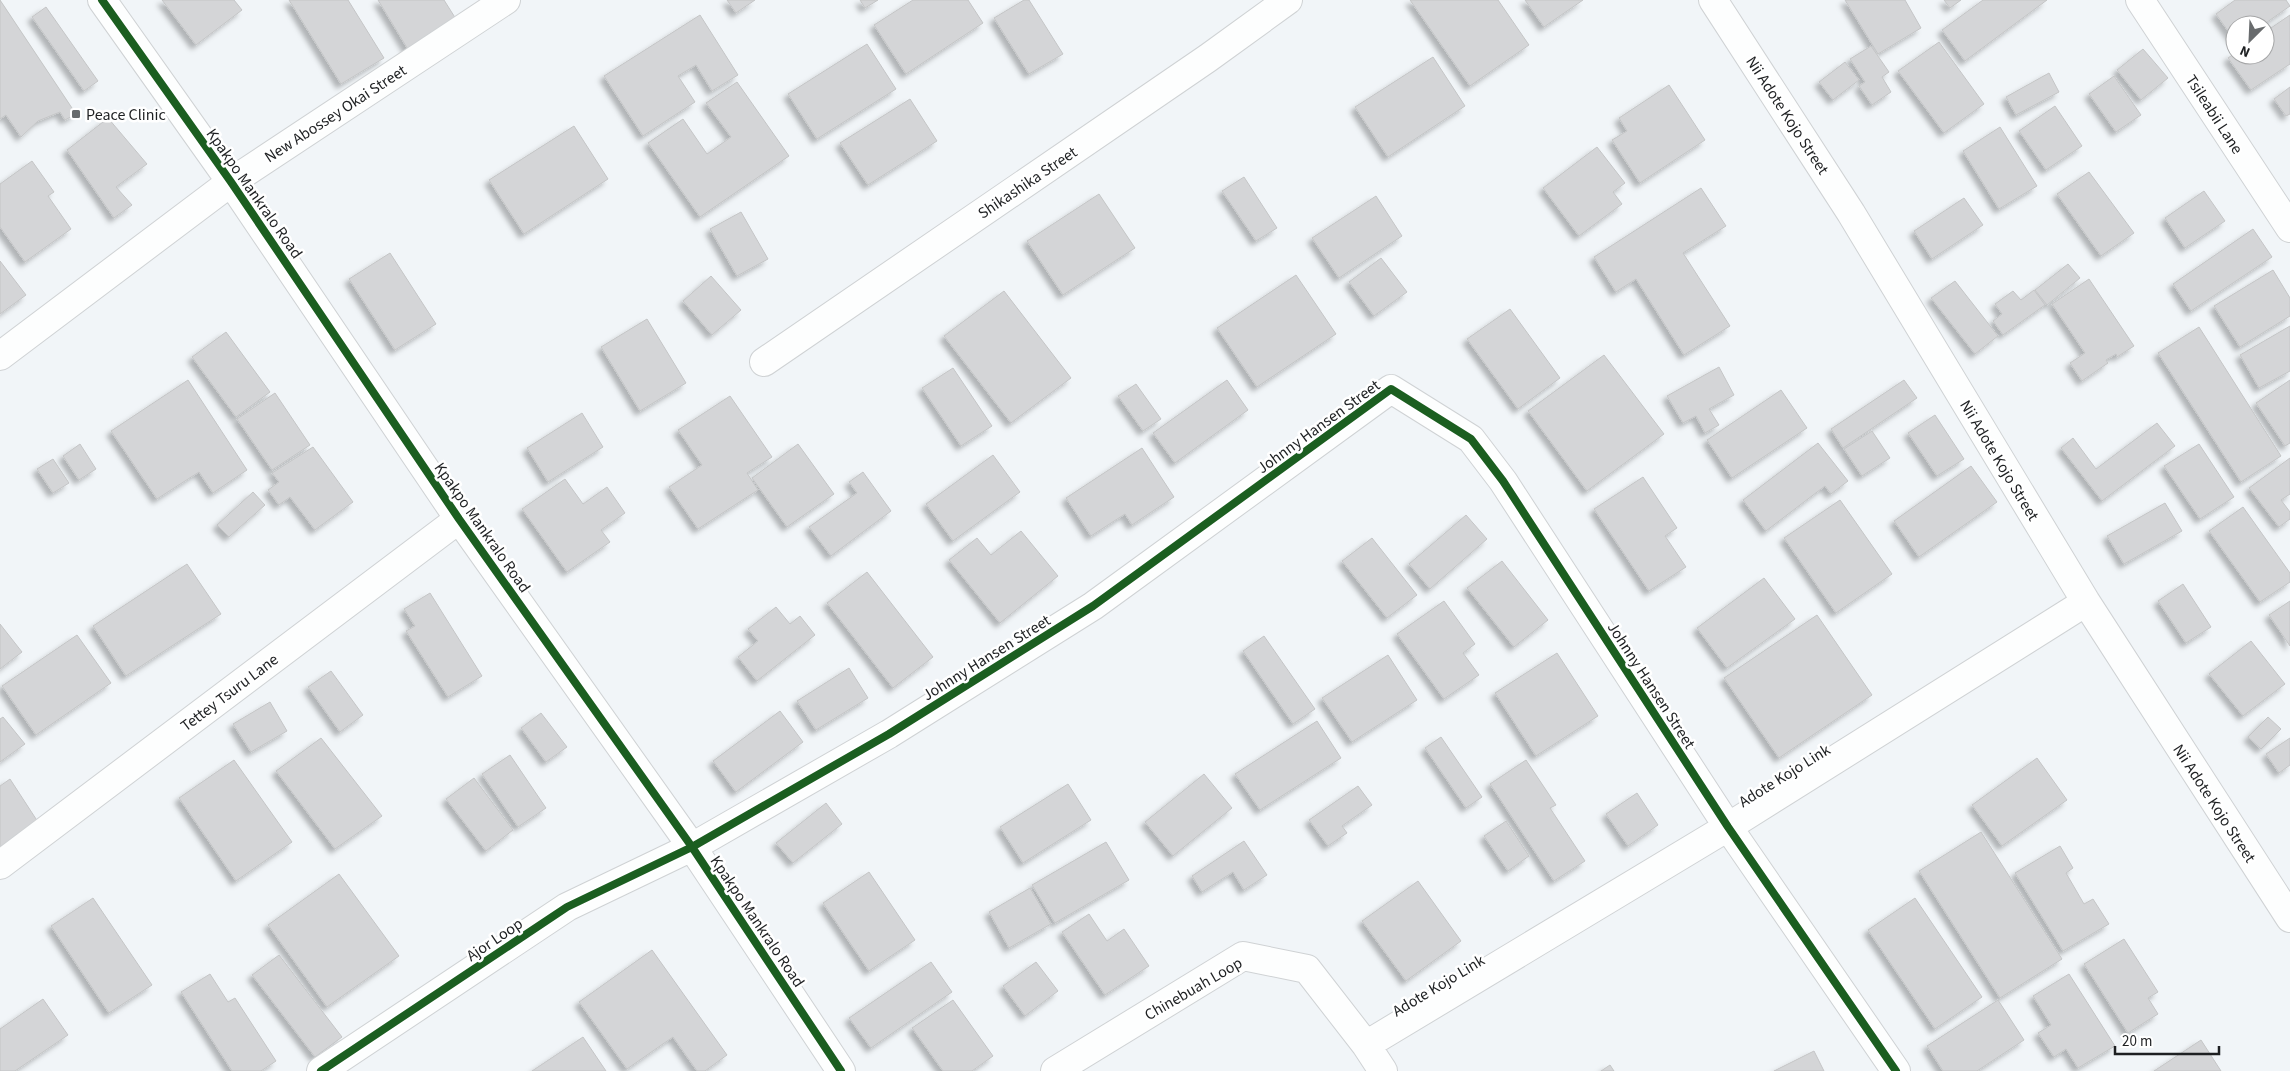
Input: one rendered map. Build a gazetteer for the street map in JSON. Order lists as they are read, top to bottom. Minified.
{"streets":{"street":["New Abossey Okai Street","Tsileabii Lane","Nii Adote Kojo Street","Shikashika Street","Kpakpo Mankralo Road","Johnny Hansen Street","Tettey Tsuru Lane","Adote Kojo Link","Ajor Loop","Chinebuah Loop"]},"crossings":[["New Abossey Okai Street","Kpakpo Mankralo Road"],["Nii Adote Kojo Street","Adote Kojo Link"],["Kpakpo Mankralo Road","Johnny Hansen Street"],["Kpakpo Mankralo Road","Tettey Tsuru Lane"],["Kpakpo Mankralo Road","Ajor Loop"],["Johnny Hansen Street","Adote Kojo Link"],["Johnny Hansen Street","Ajor Loop"],["Adote Kojo Link","Chinebuah Loop"]],"places":{"transit":["Peace Clinic"]},"scale_bar":"20 m","north":"bottom left"}
